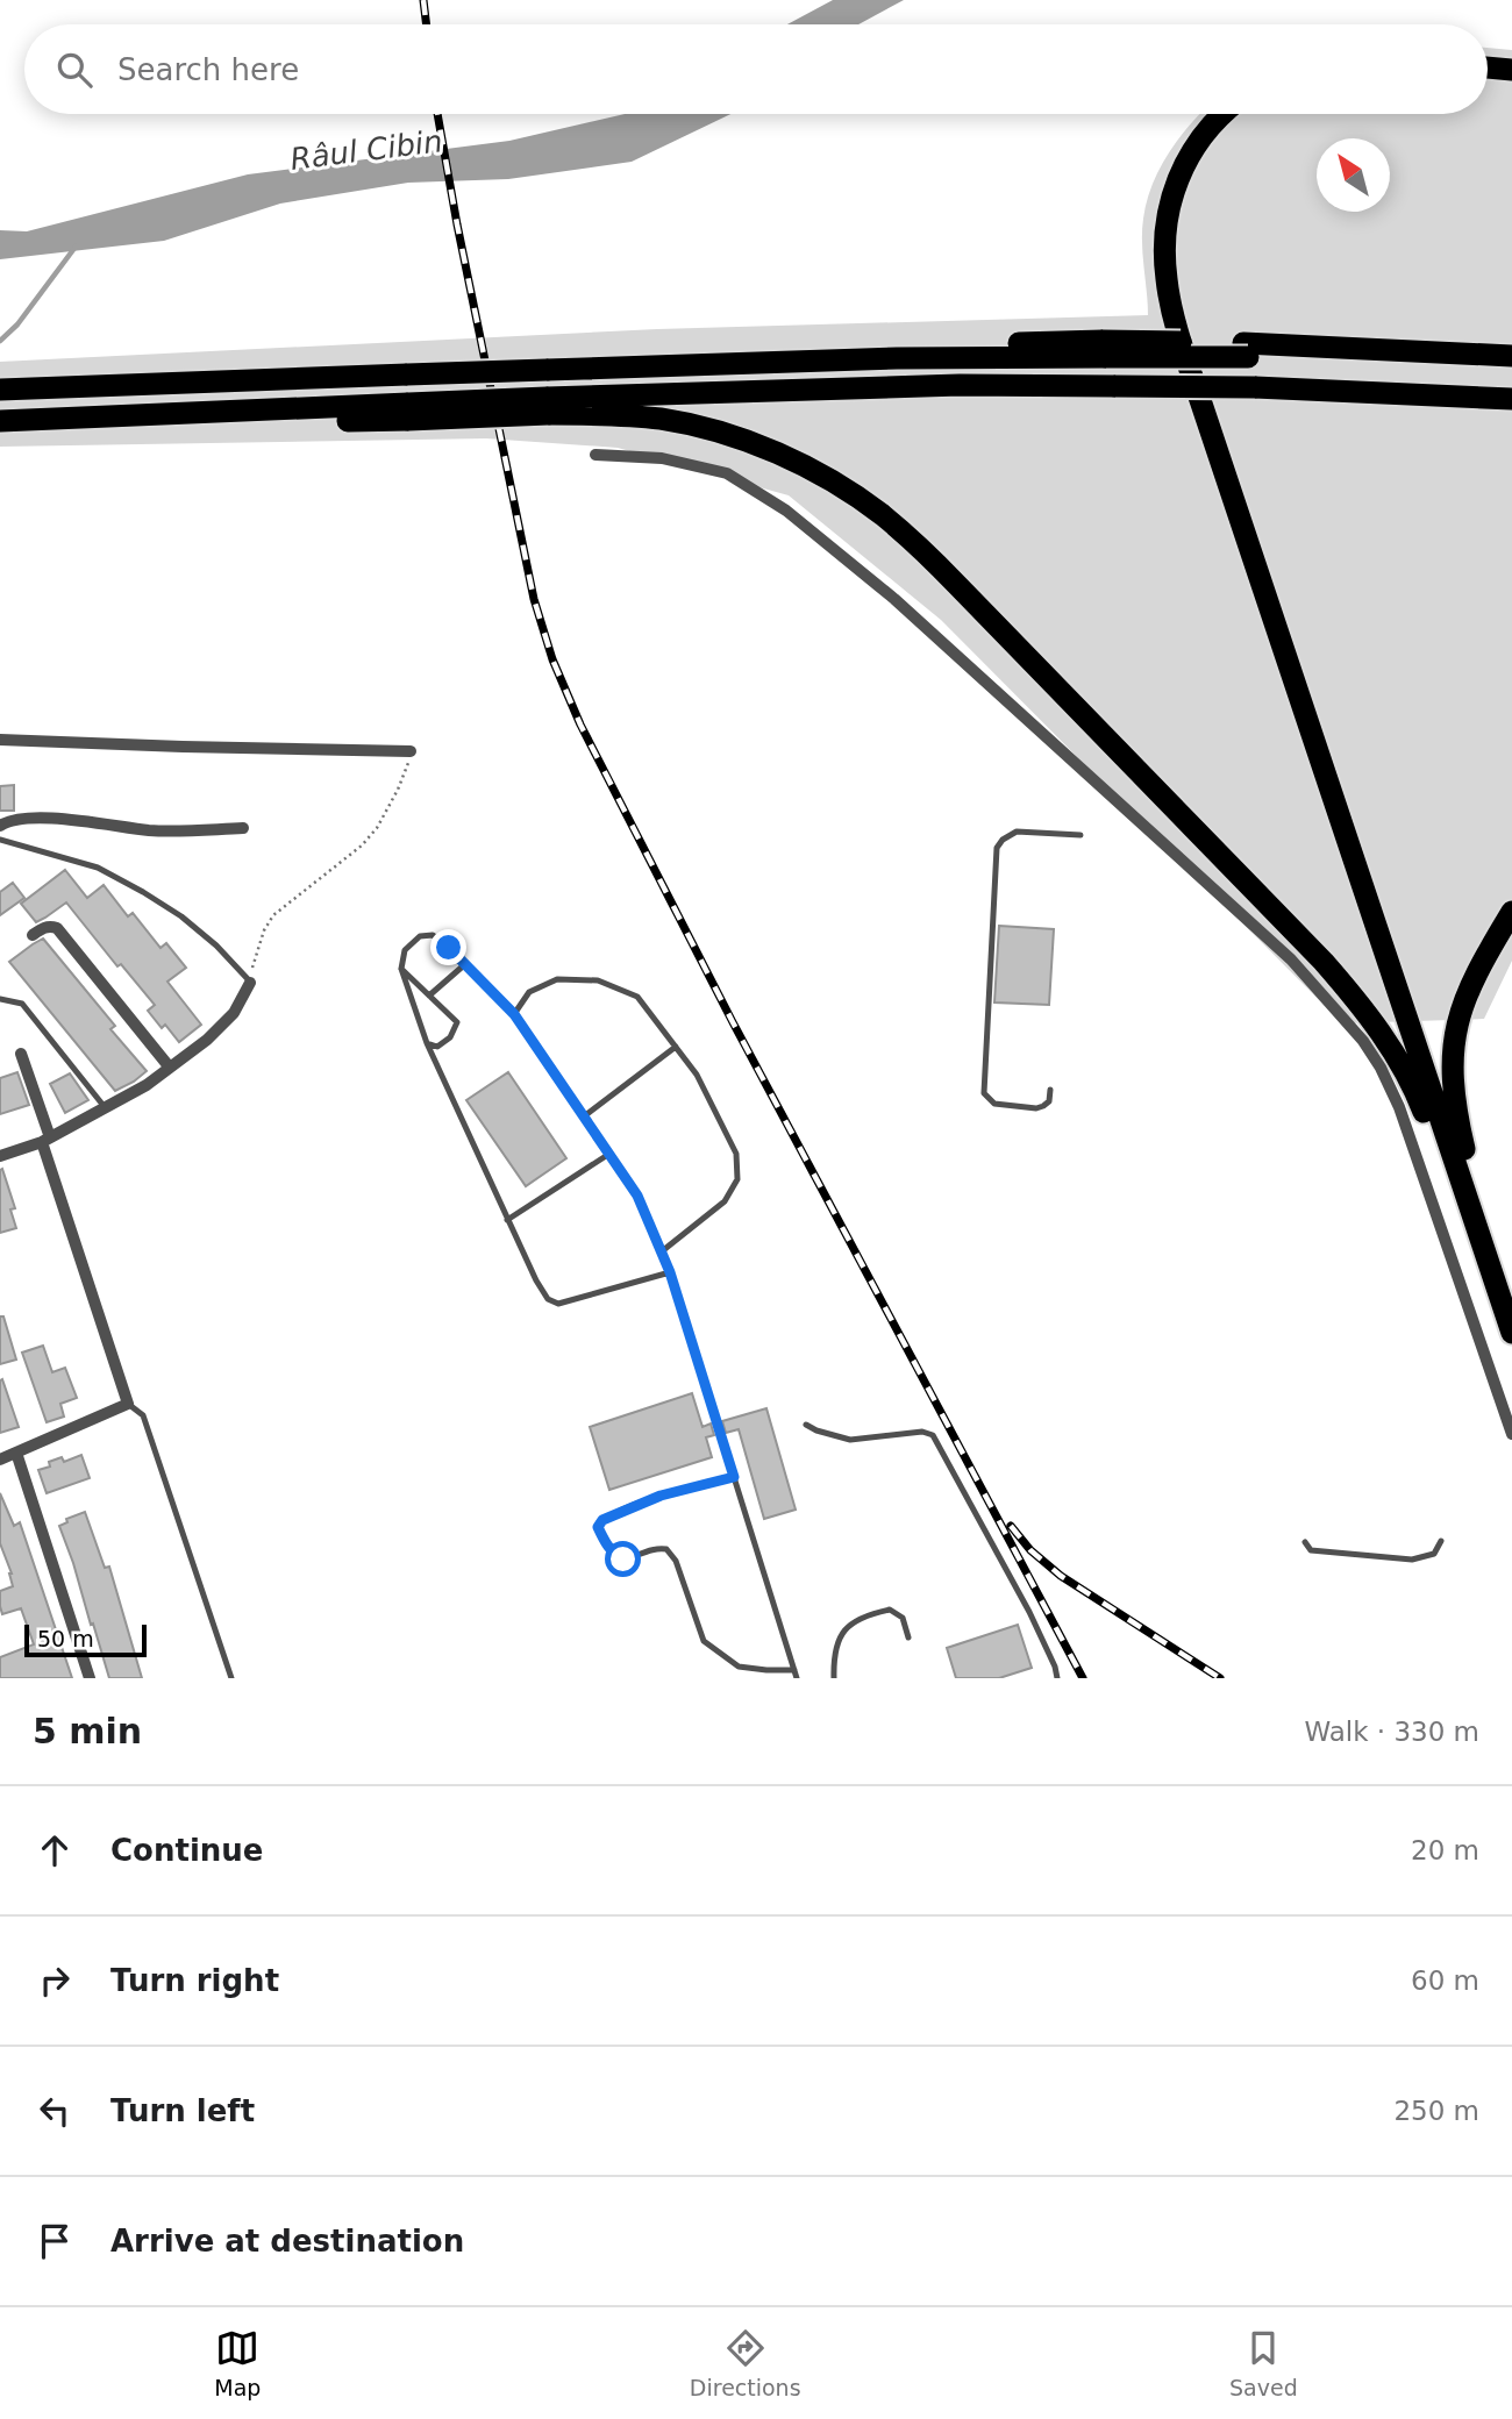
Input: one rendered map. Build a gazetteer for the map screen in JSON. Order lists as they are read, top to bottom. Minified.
{"water":["Râul Cibin"],"scale_bar":"50 m","north":"top left","page":{"search":"Search here","scale":"50 m","heading":["5 min","Walk · 330 m"],"list":[["Continue","20 m"],["Turn right","60 m"],["Turn left","250 m"],"Arrive at destination"],"nav":["Map","Directions","Saved"]}}
